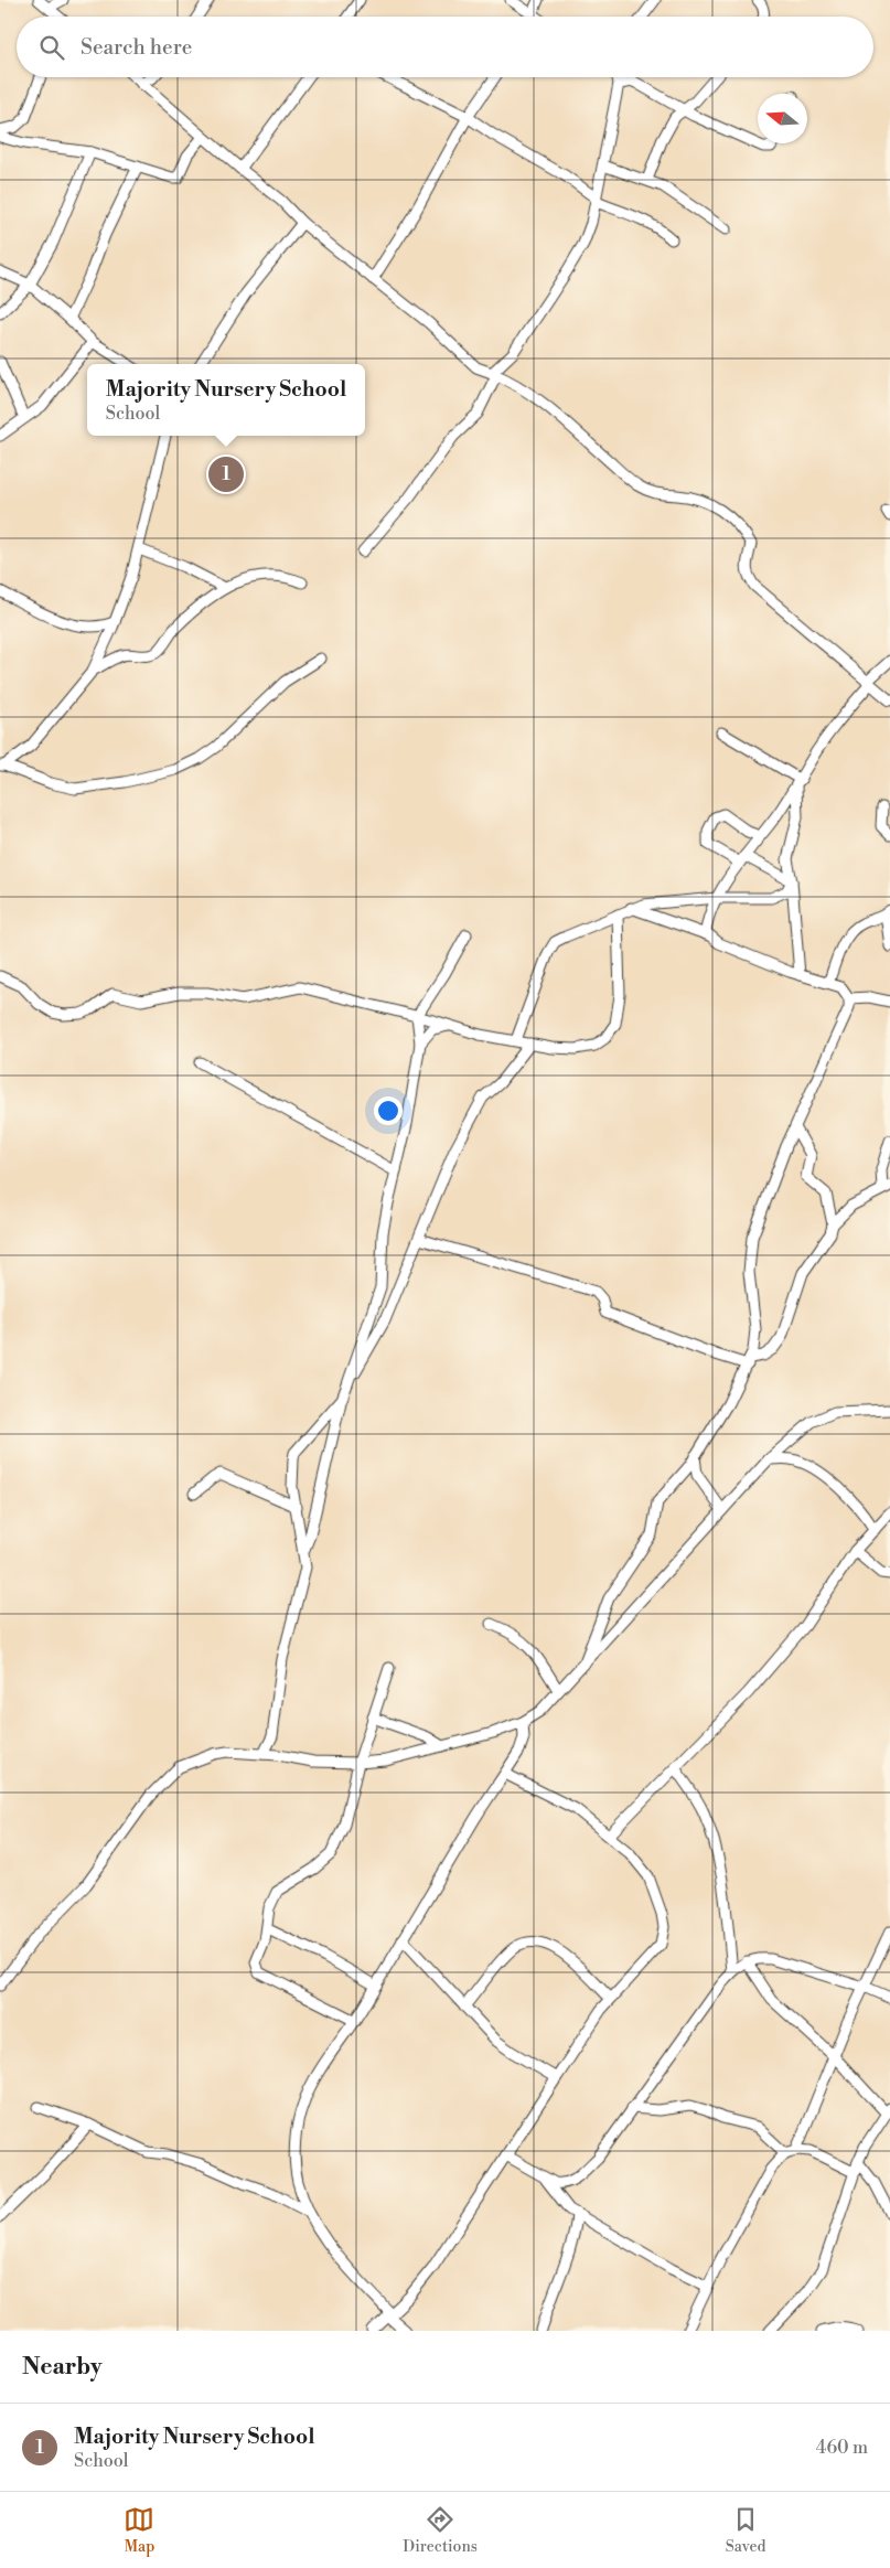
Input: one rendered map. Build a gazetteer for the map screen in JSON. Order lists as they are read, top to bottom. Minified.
{"north":"left","page":{"search":"Search here","popup":["Majority Nursery School","School"],"pins":"1","heading":"Nearby","list":[{"mark":"1","name":"Majority Nursery School","note":"School","value":"460 m"}],"nav":["Map","Directions","Saved"]}}
